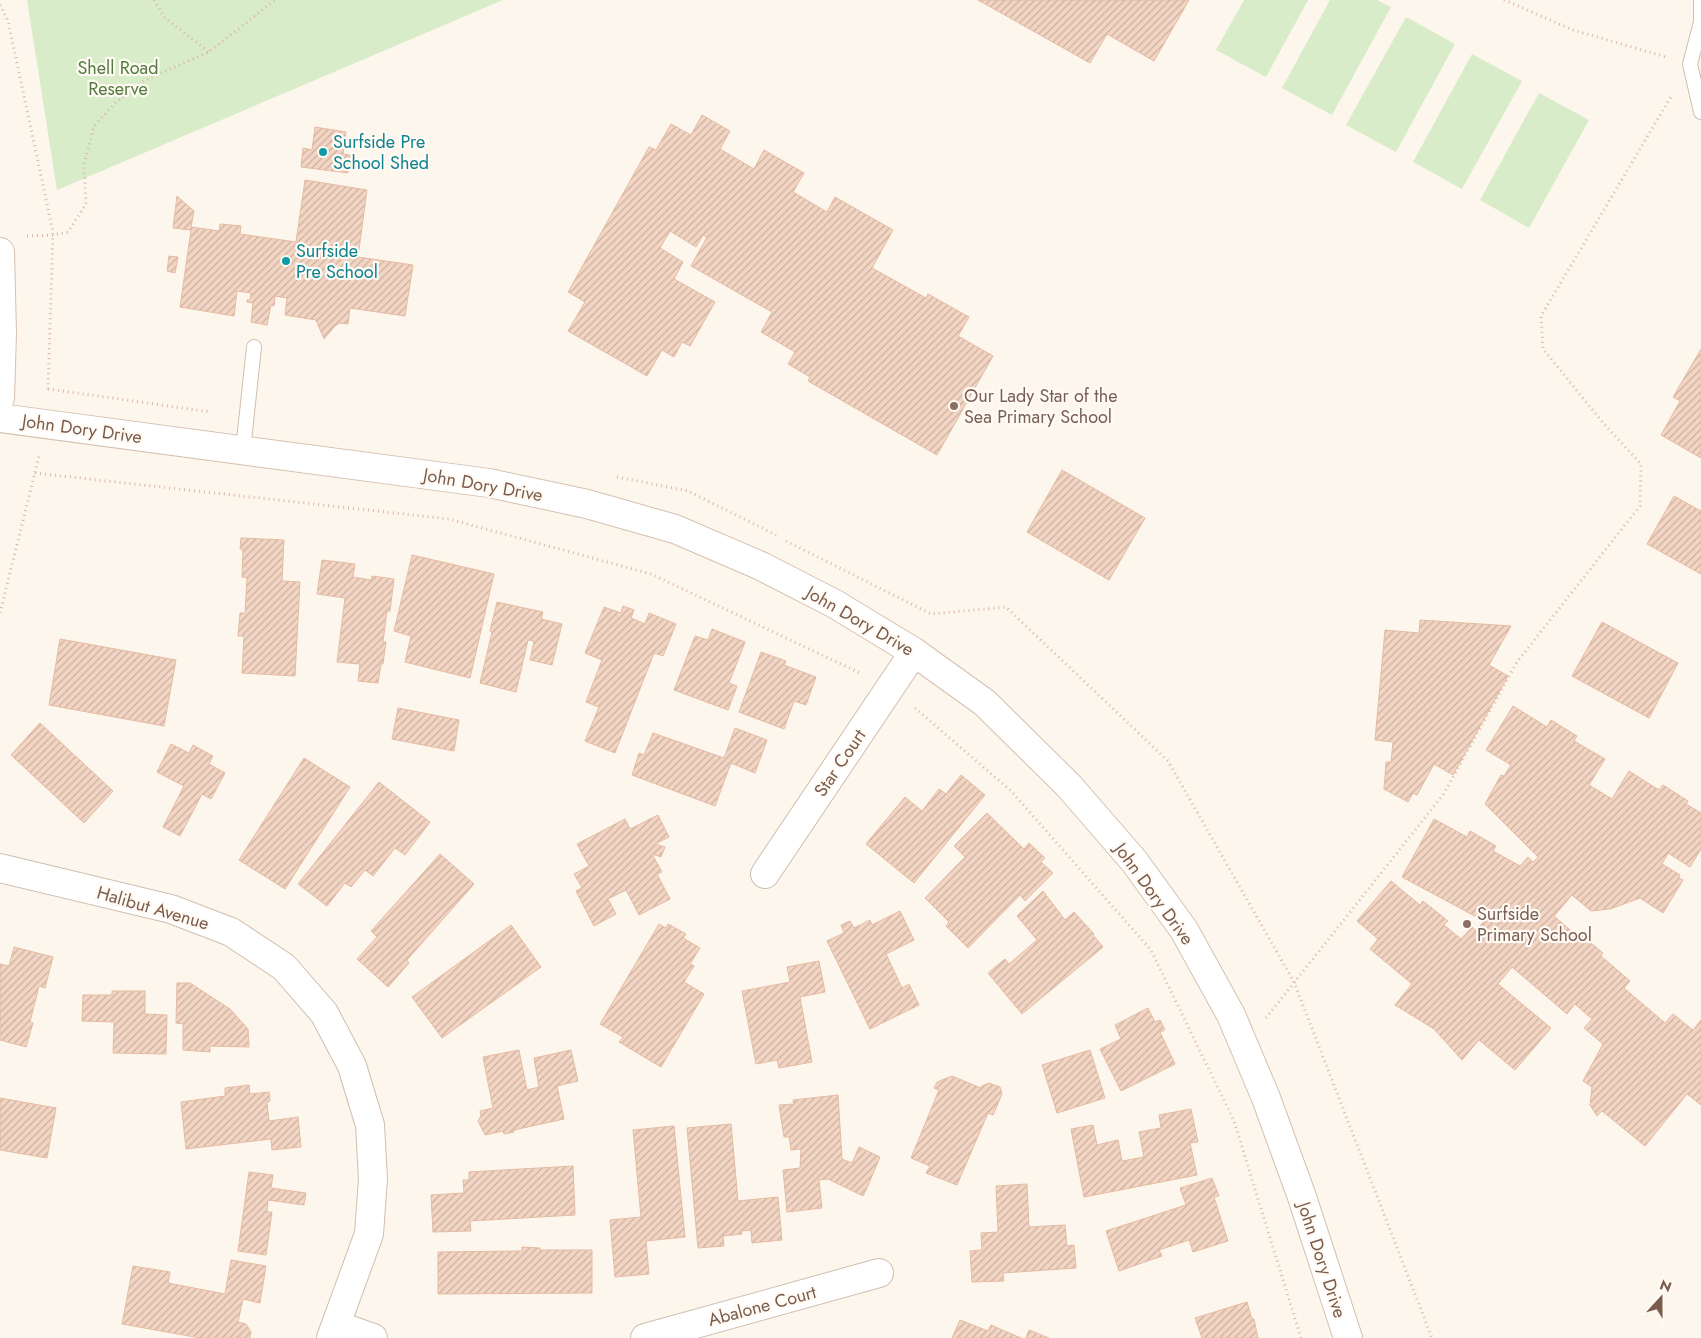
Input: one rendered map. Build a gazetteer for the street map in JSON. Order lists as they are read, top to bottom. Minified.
{"streets":{"street":["John Dory Drive","Star Court","Halibut Avenue","Abalone Court"]},"crossings":[["John Dory Drive","Star Court"]],"parks":["Shell Road Reserve"],"places":["Surfside Pre School Shed","Surfside Pre School","Our Lady Star of the Sea Primary School","Surfside Primary School"],"north":"top"}
